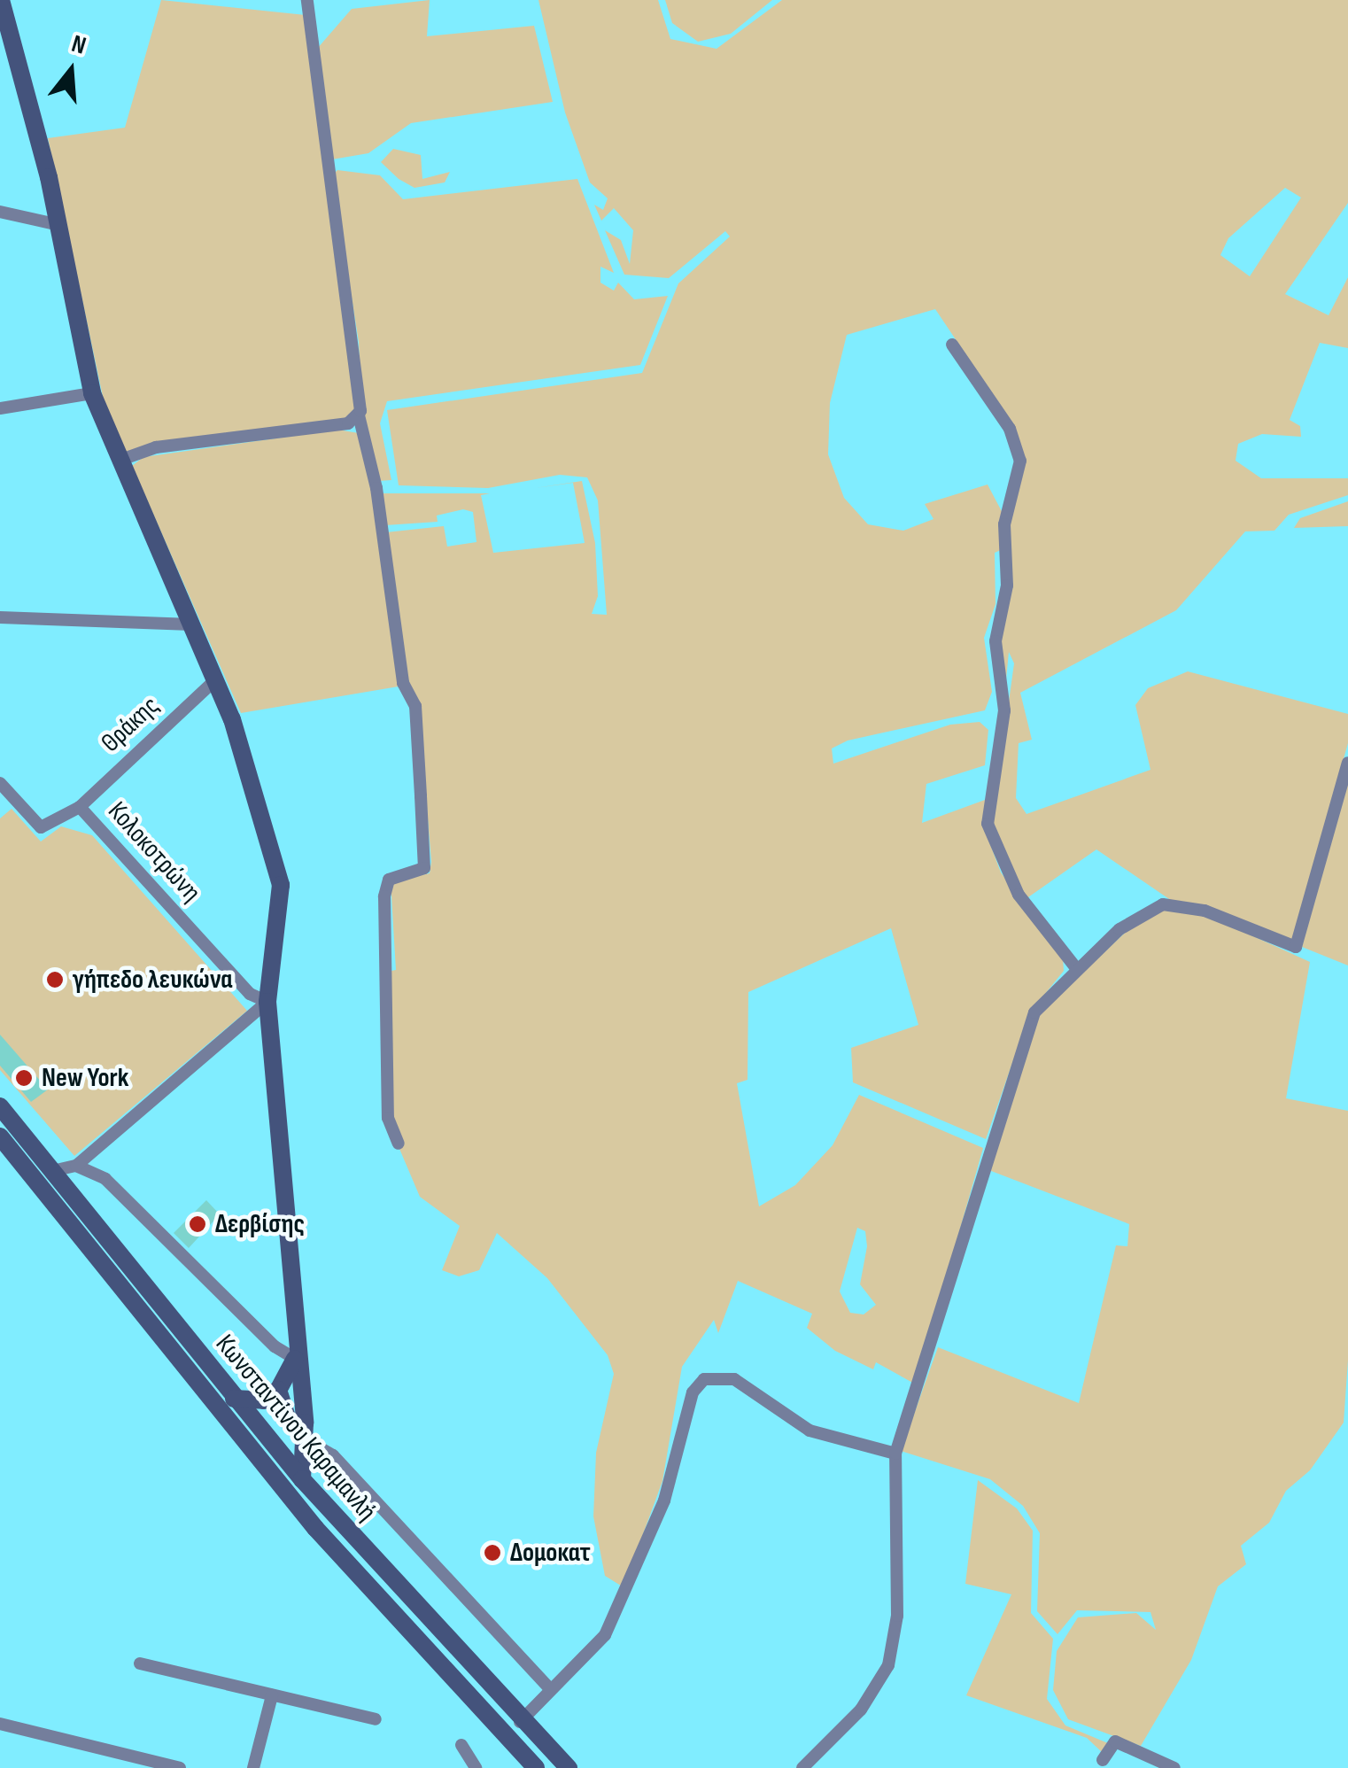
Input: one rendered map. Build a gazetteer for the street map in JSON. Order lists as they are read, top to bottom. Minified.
{"streets":{"main road":["Κωνσταντίνου Καραμανλή"],"street":["Θράκης","Κολοκοτρώνη"]},"crossings":[["Θράκης","Κολοκοτρώνη"]],"places":["γήπεδο λευκώνα","New York","Δερβίσης","Δομοκατ"],"north":"top"}
